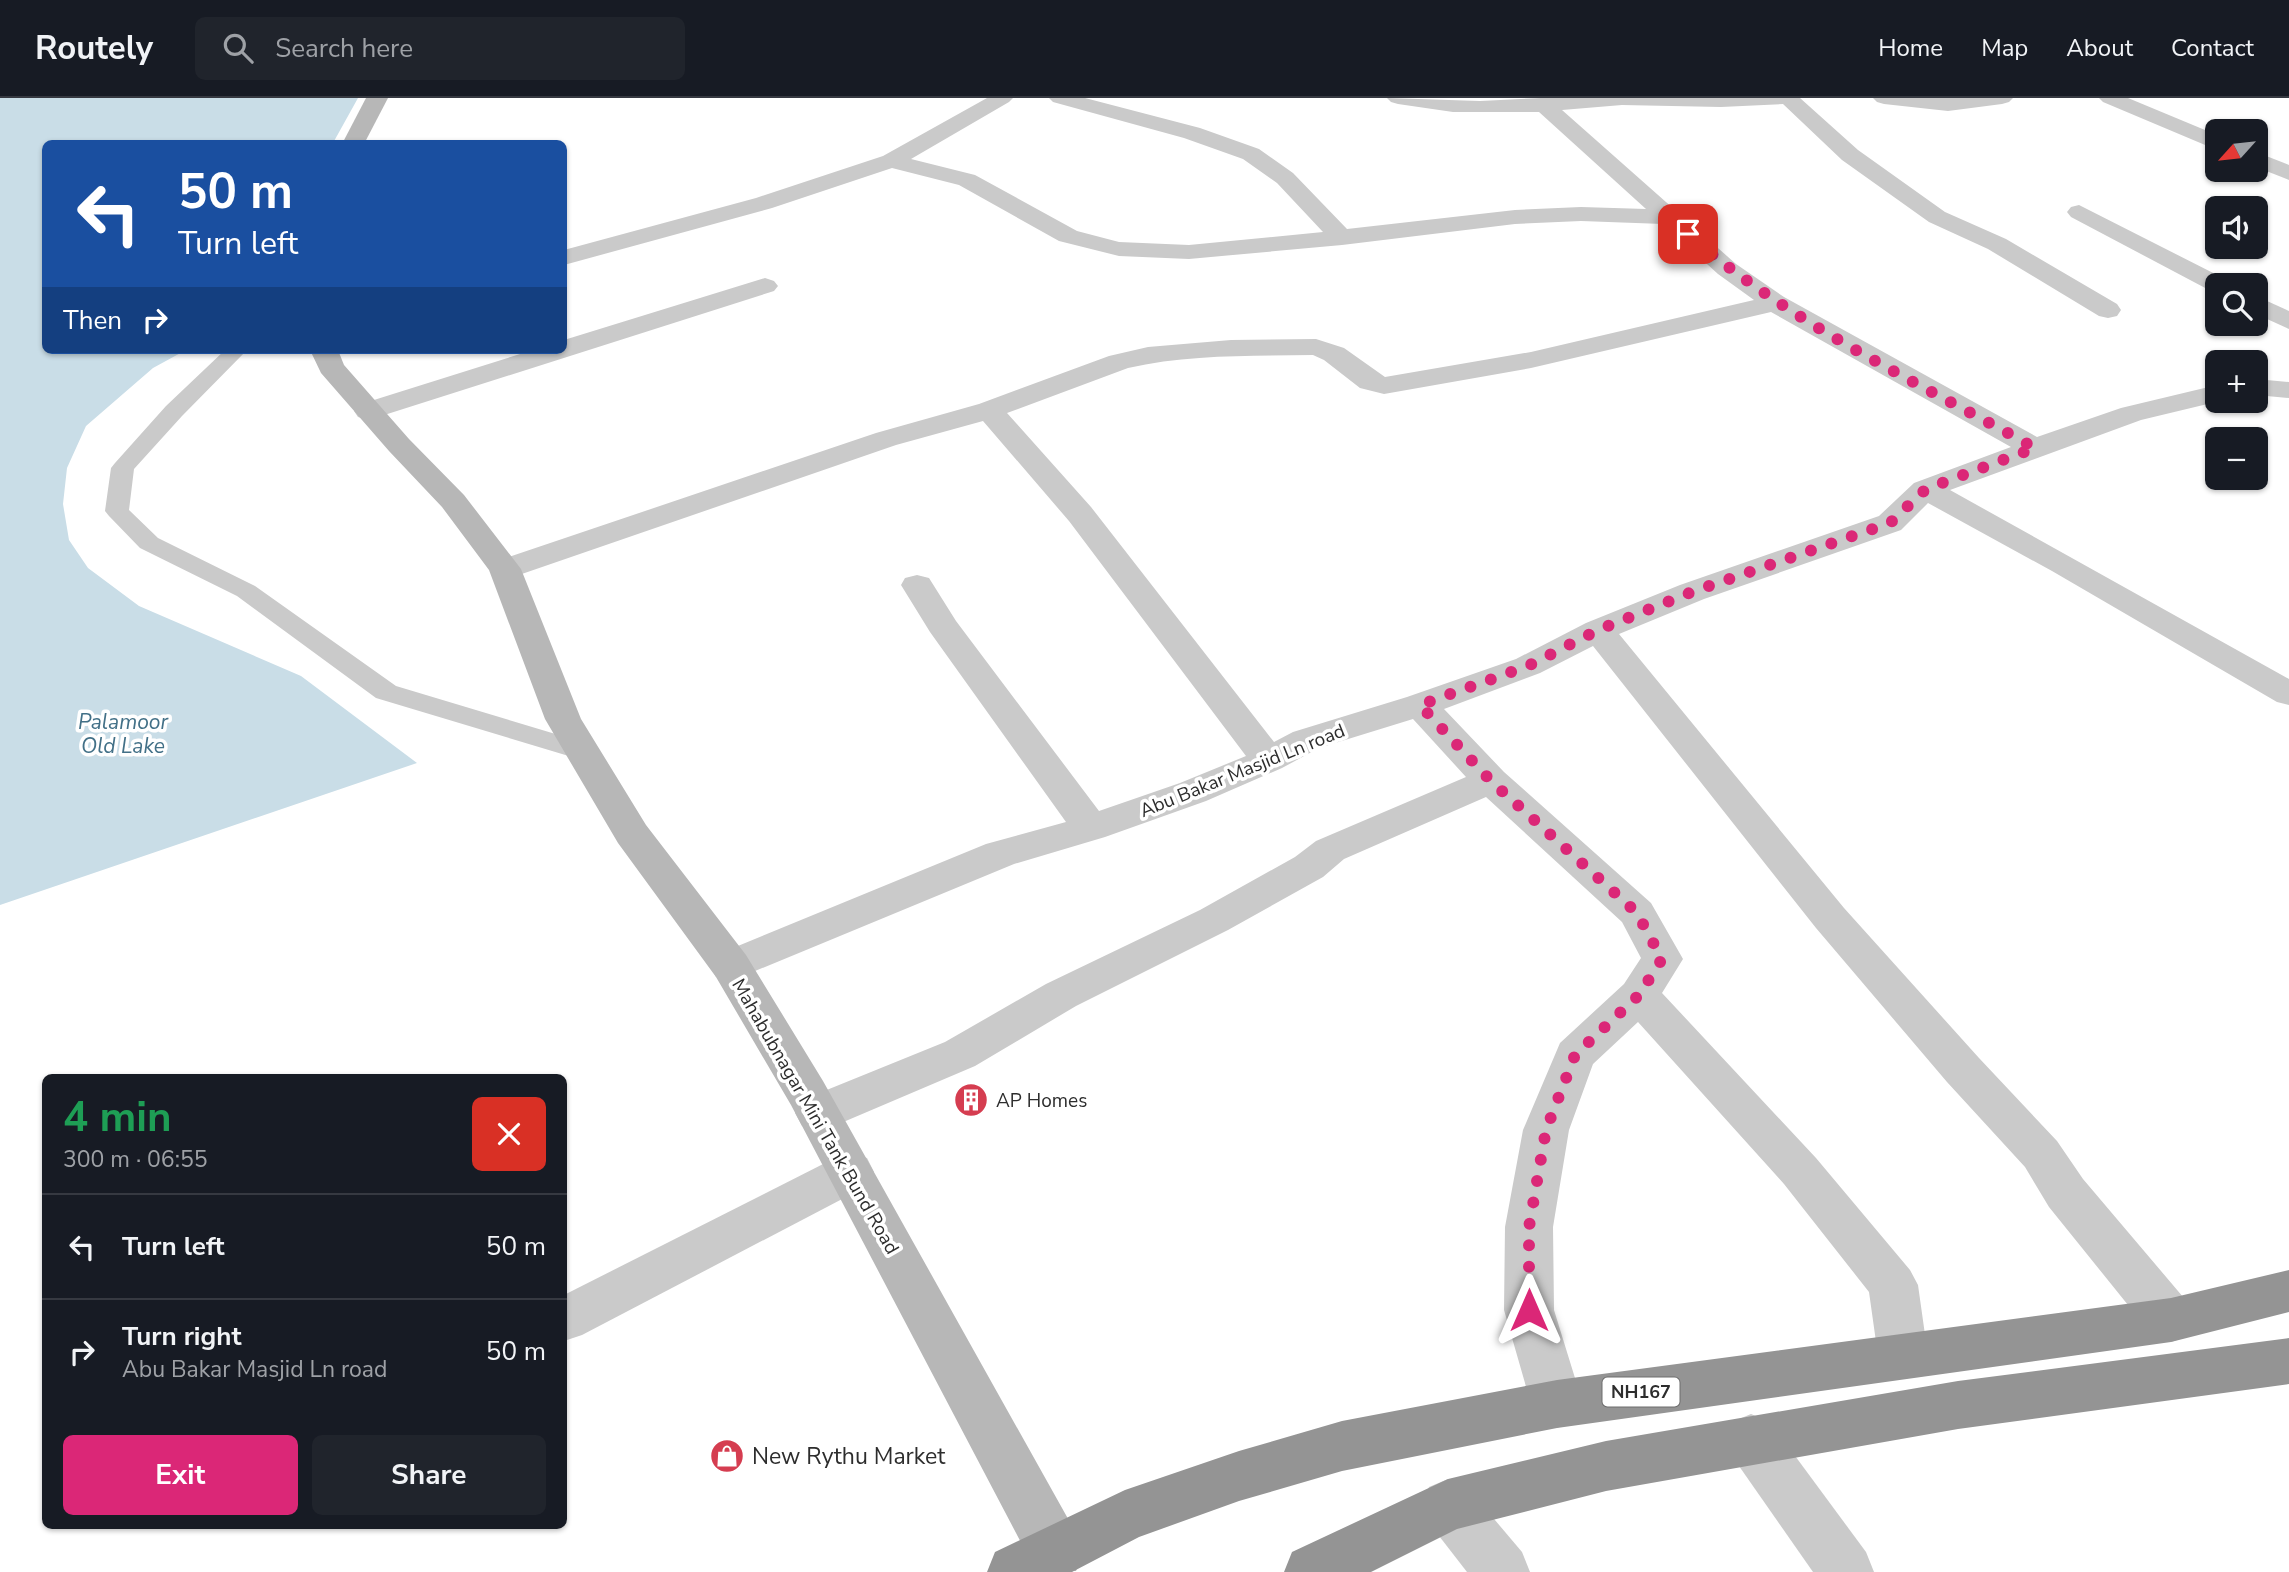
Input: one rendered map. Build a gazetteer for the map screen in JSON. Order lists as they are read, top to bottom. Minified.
{"streets":{"highway":["NH167"],"street":["Abu Bakar Masjid Ln road","Mahabubnagar Mini Tank Bund Road"]},"crossings":[["Abu Bakar Masjid Ln road","Mahabubnagar Mini Tank Bund Road"],["Mahabubnagar Mini Tank Bund Road","NH167"]],"water":["Palamoor Old Lake"],"places":{"building":["AP Homes"],"shop":["New Rythu Market"]},"north":"bottom left","page":{"header":"Routely","search":"Search here","nav":["Home","Map","About","Contact"],"map_buttons":["+","−"],"turn":["50 m","Turn left"],"then":"Then","heading":["4 min","300 m · 06:55"],"list":[{"name":"Turn left","value":"50 m"},{"name":"Turn right","note":"Abu Bakar Masjid Ln road","value":"50 m"}],"buttons":["Exit","Share"]}}
